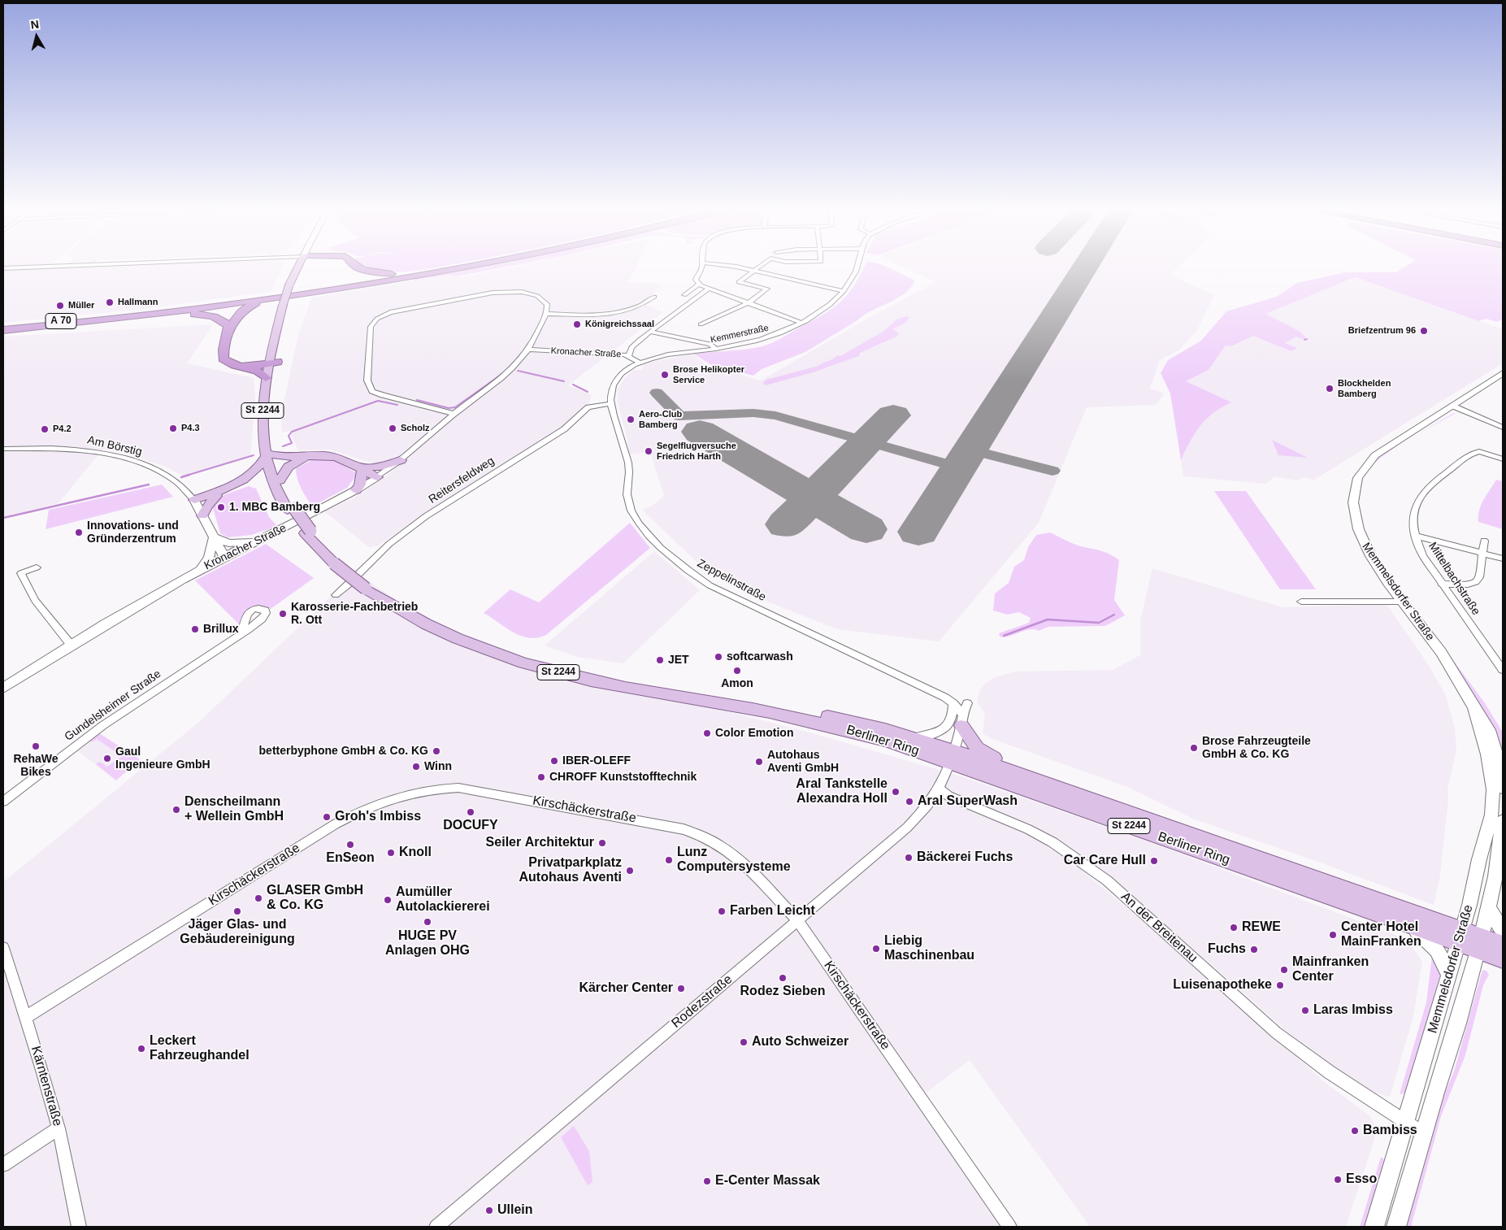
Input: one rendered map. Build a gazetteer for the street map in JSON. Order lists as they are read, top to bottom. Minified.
{"streets":{"highway":["A 70"],"main road":["Kronacher Straße","St 2244","Am Börstig","Memmelsdorfer Straße","Berliner Ring"],"street":["Kemmerstraße","Reitersfeldweg","Mittelbachstraße","Zeppelinstraße","Gundelsheimer Straße","Kirschäckerstraße","An der Breitenau","Rodezstraße","Kärntenstraße"]},"crossings":[["Kemmerstraße","Kronacher Straße"],["Kemmerstraße","Zeppelinstraße"],["Kronacher Straße","Am Börstig"],["Kronacher Straße","Zeppelinstraße"],["St 2244","Berliner Ring"],["Reitersfeldweg","Zeppelinstraße"],["Memmelsdorfer Straße","Berliner Ring"],["Memmelsdorfer Straße","An der Breitenau"],["Berliner Ring","Rodezstraße"],["Kirschäckerstraße","Rodezstraße"],["Kirschäckerstraße","Kärntenstraße"],["An der Breitenau","Rodezstraße"]],"places":["Hallmann","Müller","Königreichssaal","Briefzentrum 96","Brose Helikopter Service","Blockhelden Bamberg","Aero-Club Bamberg","P4.3","Scholz","P4.2","Segelflugversuche Friedrich Harth","1. MBC Bamberg","Innovations- und Gründerzentrum","Karosserie-Fachbetrieb R. Ott","Brillux","softcarwash","JET","Amon","Color Emotion","RehaWe Bikes","Brose Fahrzeugteile GmbH & Co. KG","betterbyphone GmbH & Co. KG","Gaul Ingenieure GmbH","IBER-OLEFF","Autohaus Aventi GmbH","Winn","CHROFF Kunststofftechnik","Aral Tankstelle Alexandra Holl","Aral SuperWash","Denscheilmann + Wellein GmbH","DOCUFY","Groh's Imbiss","Seiler Architektur","EnSeon","Knoll","Bäckerei Fuchs","Lunz Computersysteme","Car Care Hull","Privatparkplatz Autohaus Aventi","GLASER GmbH & Co. KG","Aumüller Autolackiererei","Jäger Glas- und Gebäudereinigung","Farben Leicht","HUGE PV Anlagen OHG","REWE","Center Hotel MainFranken","Liebig Maschinenbau","Fuchs","Mainfranken Center","Rodez Sieben","Luisenapotheke","Kärcher Center","Laras Imbiss","Auto Schweizer","Leckert Fahrzeughandel","Bambiss","Esso","E-Center Massak","Ullein"],"north":"top"}
